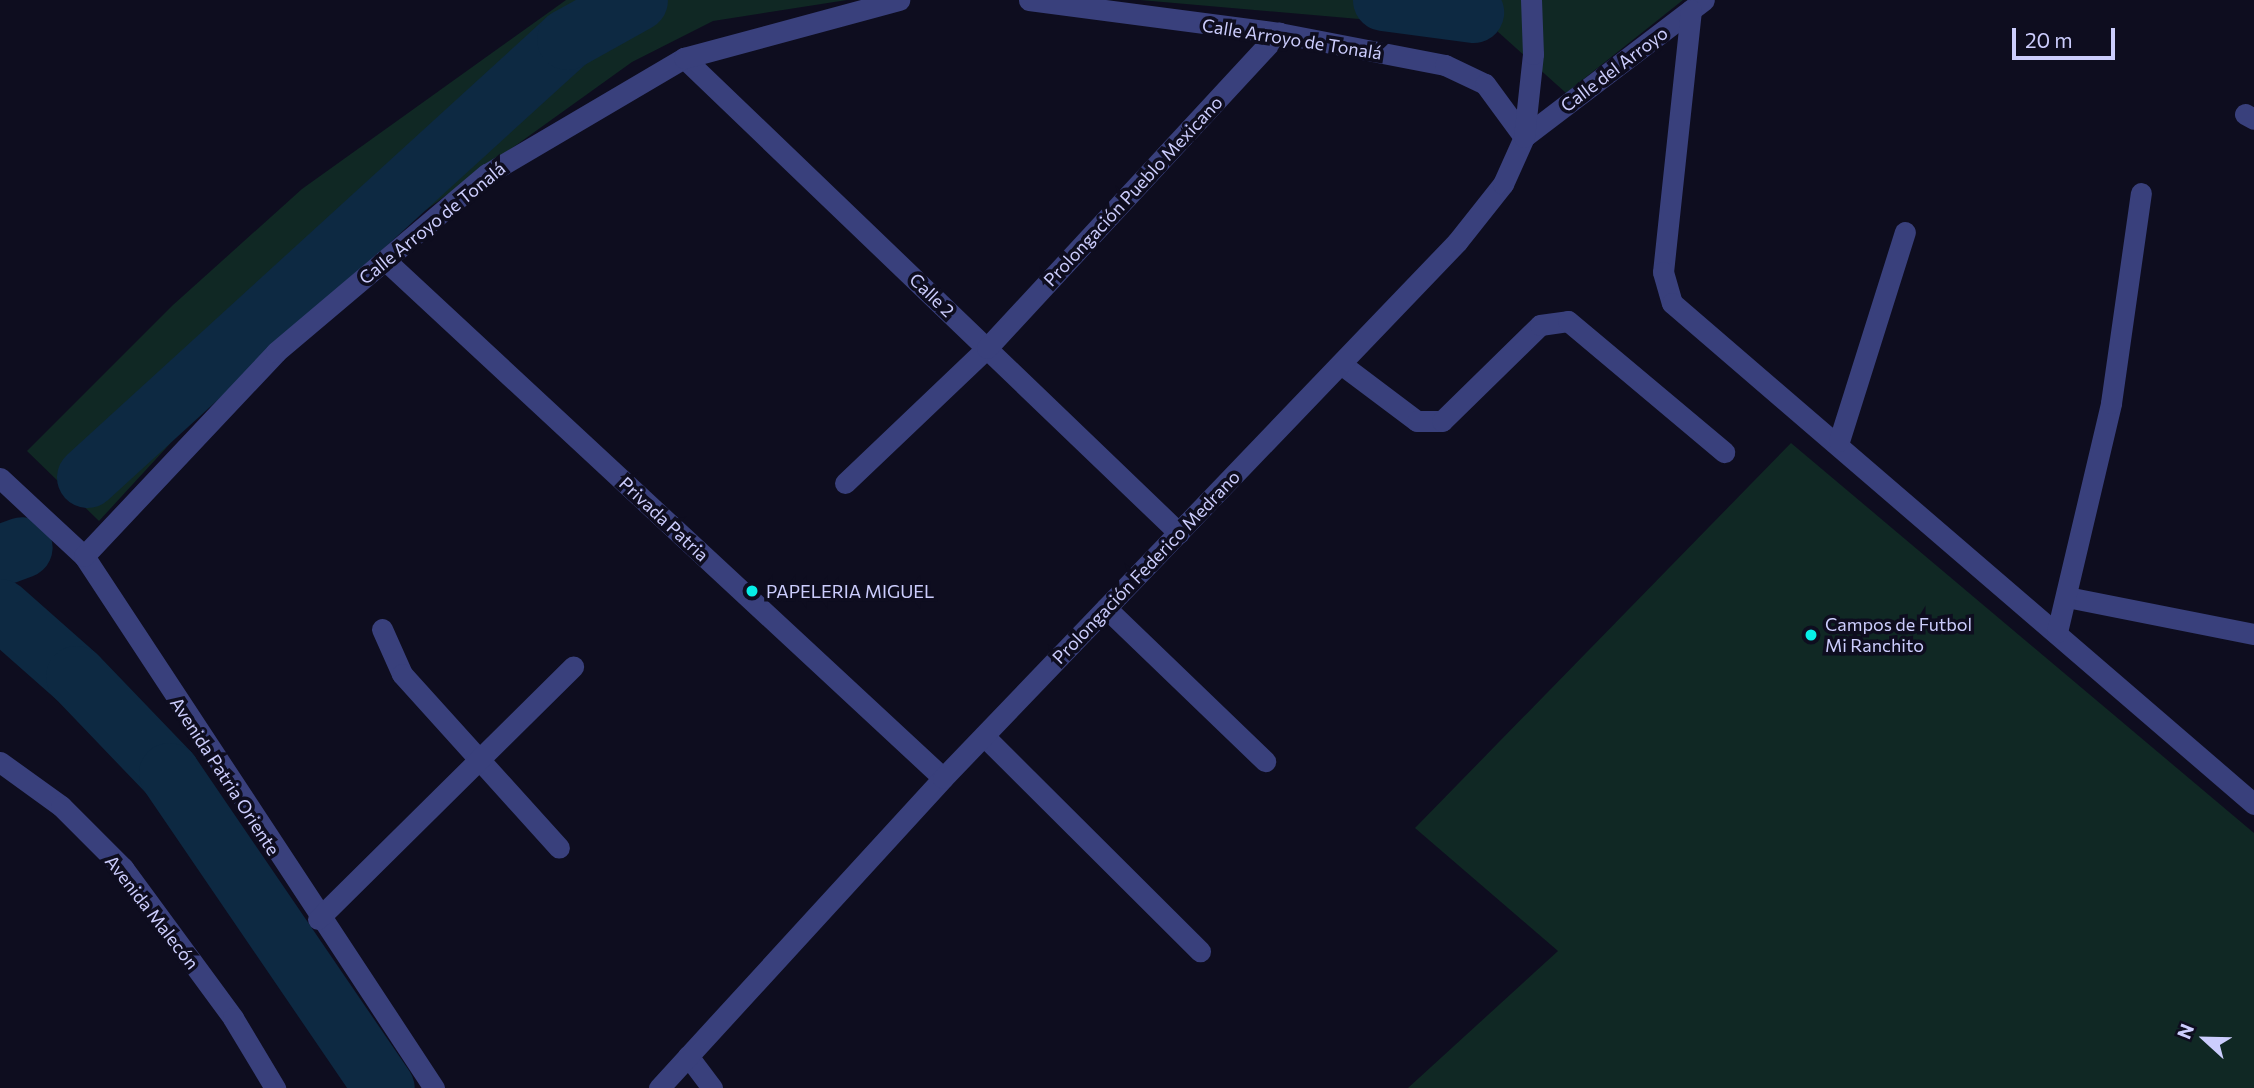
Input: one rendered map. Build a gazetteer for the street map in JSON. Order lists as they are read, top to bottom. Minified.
{"streets":{"street":["Calle Arroyo de Tonalá","Calle del Arroyo","Prolongación Pueblo Mexicano","Calle 2","Privada Patria","Prolongación Federico Medrano","Avenida Patria Oriente","Avenida Malecón"]},"crossings":[["Calle Arroyo de Tonalá","Calle del Arroyo"],["Calle Arroyo de Tonalá","Prolongación Pueblo Mexicano"],["Calle Arroyo de Tonalá","Calle 2"],["Calle Arroyo de Tonalá","Privada Patria"],["Calle Arroyo de Tonalá","Prolongación Federico Medrano"],["Calle Arroyo de Tonalá","Avenida Patria Oriente"],["Calle del Arroyo","Prolongación Federico Medrano"],["Prolongación Pueblo Mexicano","Calle 2"],["Calle 2","Prolongación Federico Medrano"],["Privada Patria","Prolongación Federico Medrano"]],"places":["PAPELERIA MIGUEL","Campos de Futbol Mi Ranchito"],"scale_bar":"20 m","north":"left"}
